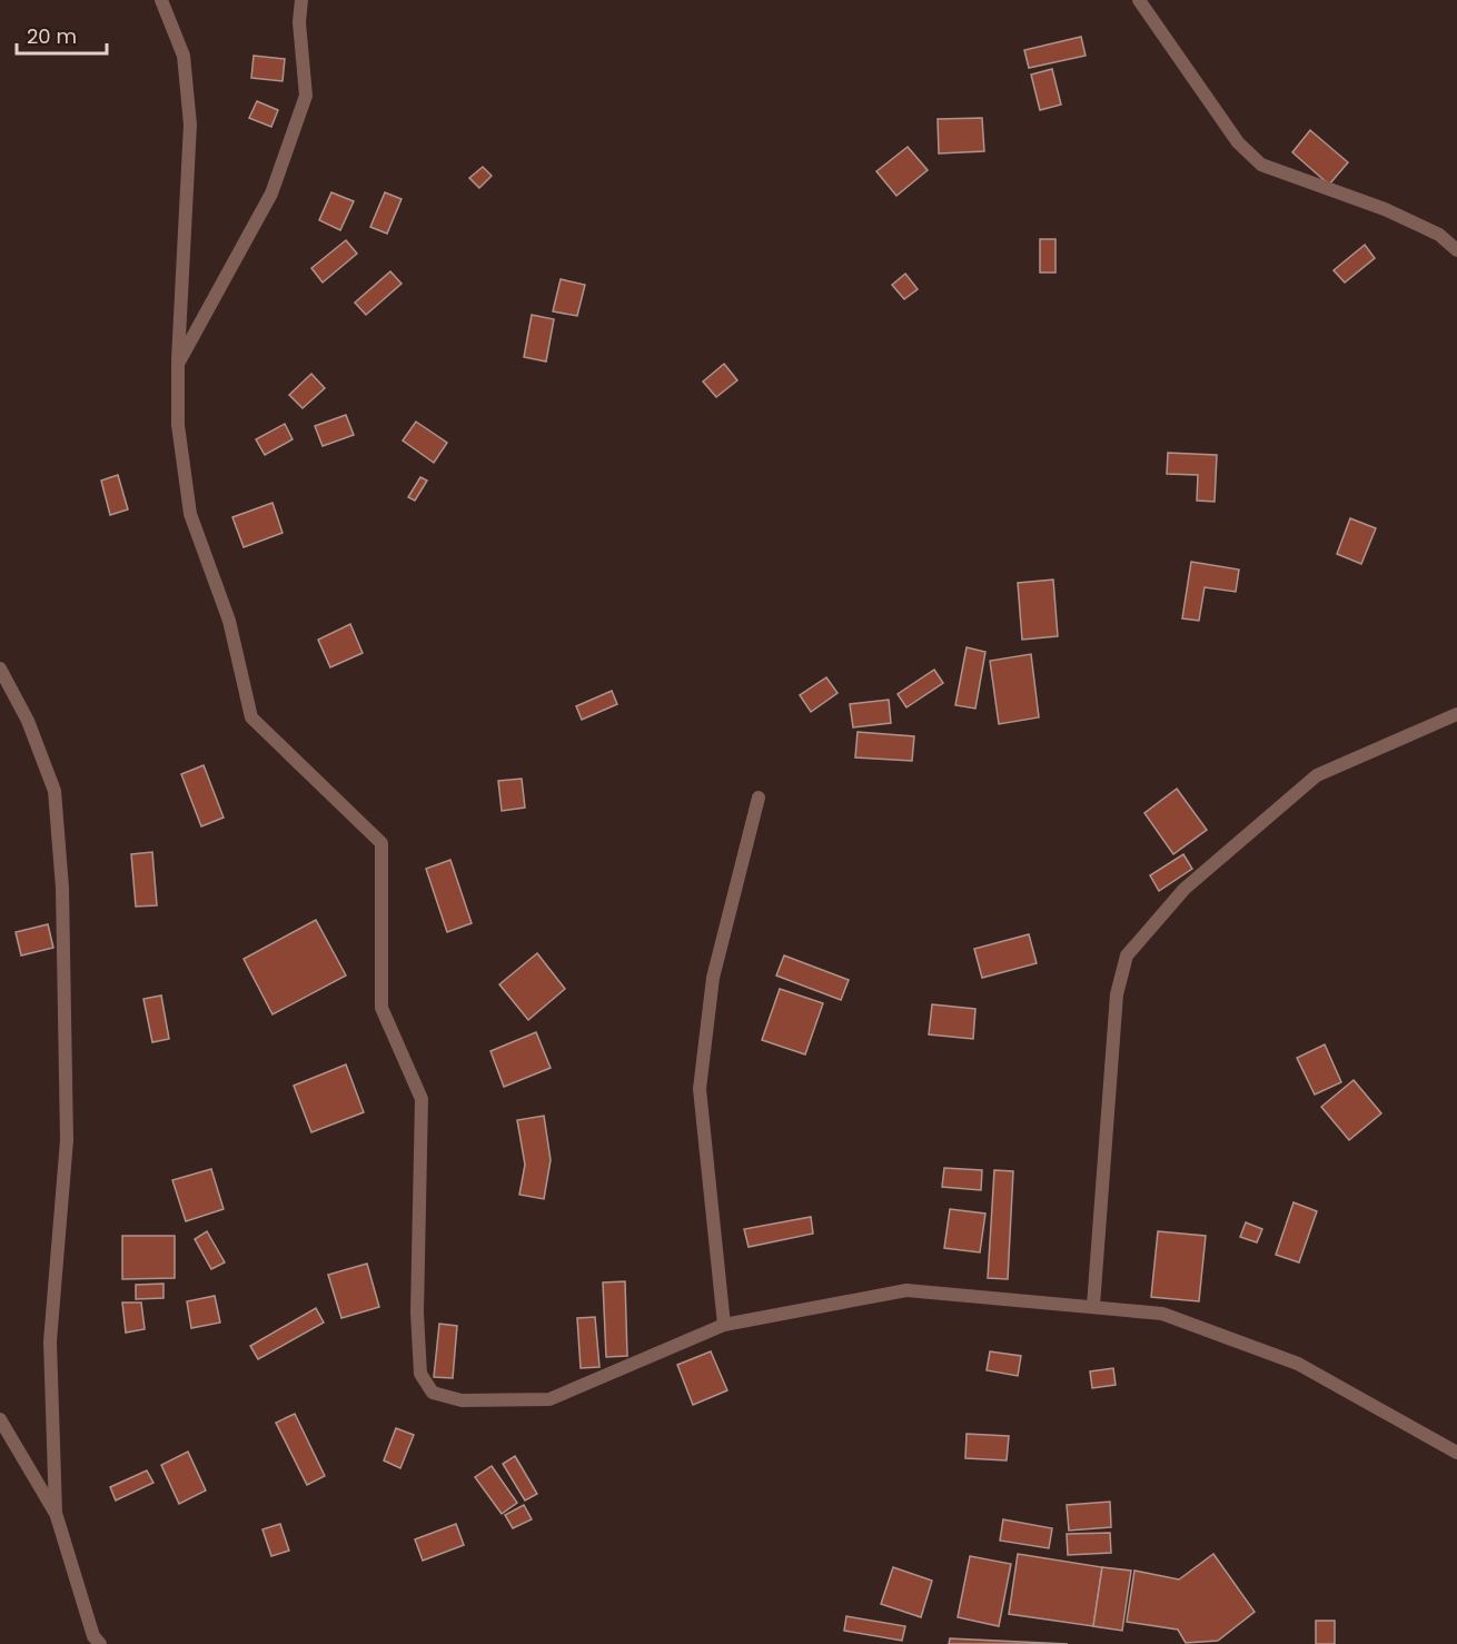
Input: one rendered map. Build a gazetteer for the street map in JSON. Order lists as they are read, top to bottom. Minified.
{"scale_bar":"20 m"}
